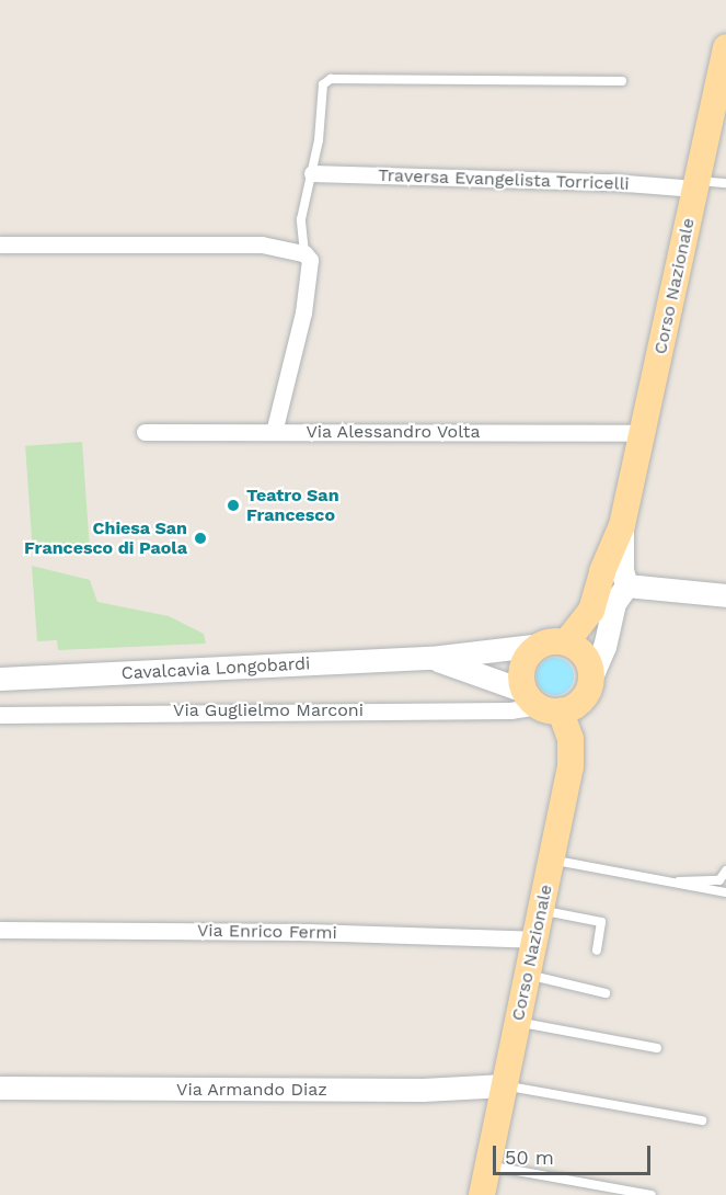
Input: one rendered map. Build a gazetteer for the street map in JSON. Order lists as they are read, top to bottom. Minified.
{"streets":{"main road":["Corso Nazionale"],"street":["Traversa Evangelista Torricelli","Via Alessandro Volta","Cavalcavia Longobardi","Via Guglielmo Marconi","Via Enrico Fermi","Via Armando Diaz"]},"crossings":[["Traversa Evangelista Torricelli","Corso Nazionale"],["Corso Nazionale","Via Alessandro Volta"],["Corso Nazionale","Cavalcavia Longobardi"],["Corso Nazionale","Via Guglielmo Marconi"],["Corso Nazionale","Via Enrico Fermi"],["Corso Nazionale","Via Armando Diaz"],["Cavalcavia Longobardi","Via Guglielmo Marconi"]],"places":["Teatro San Francesco","Chiesa San Francesco di Paola"],"scale_bar":"50 m"}
